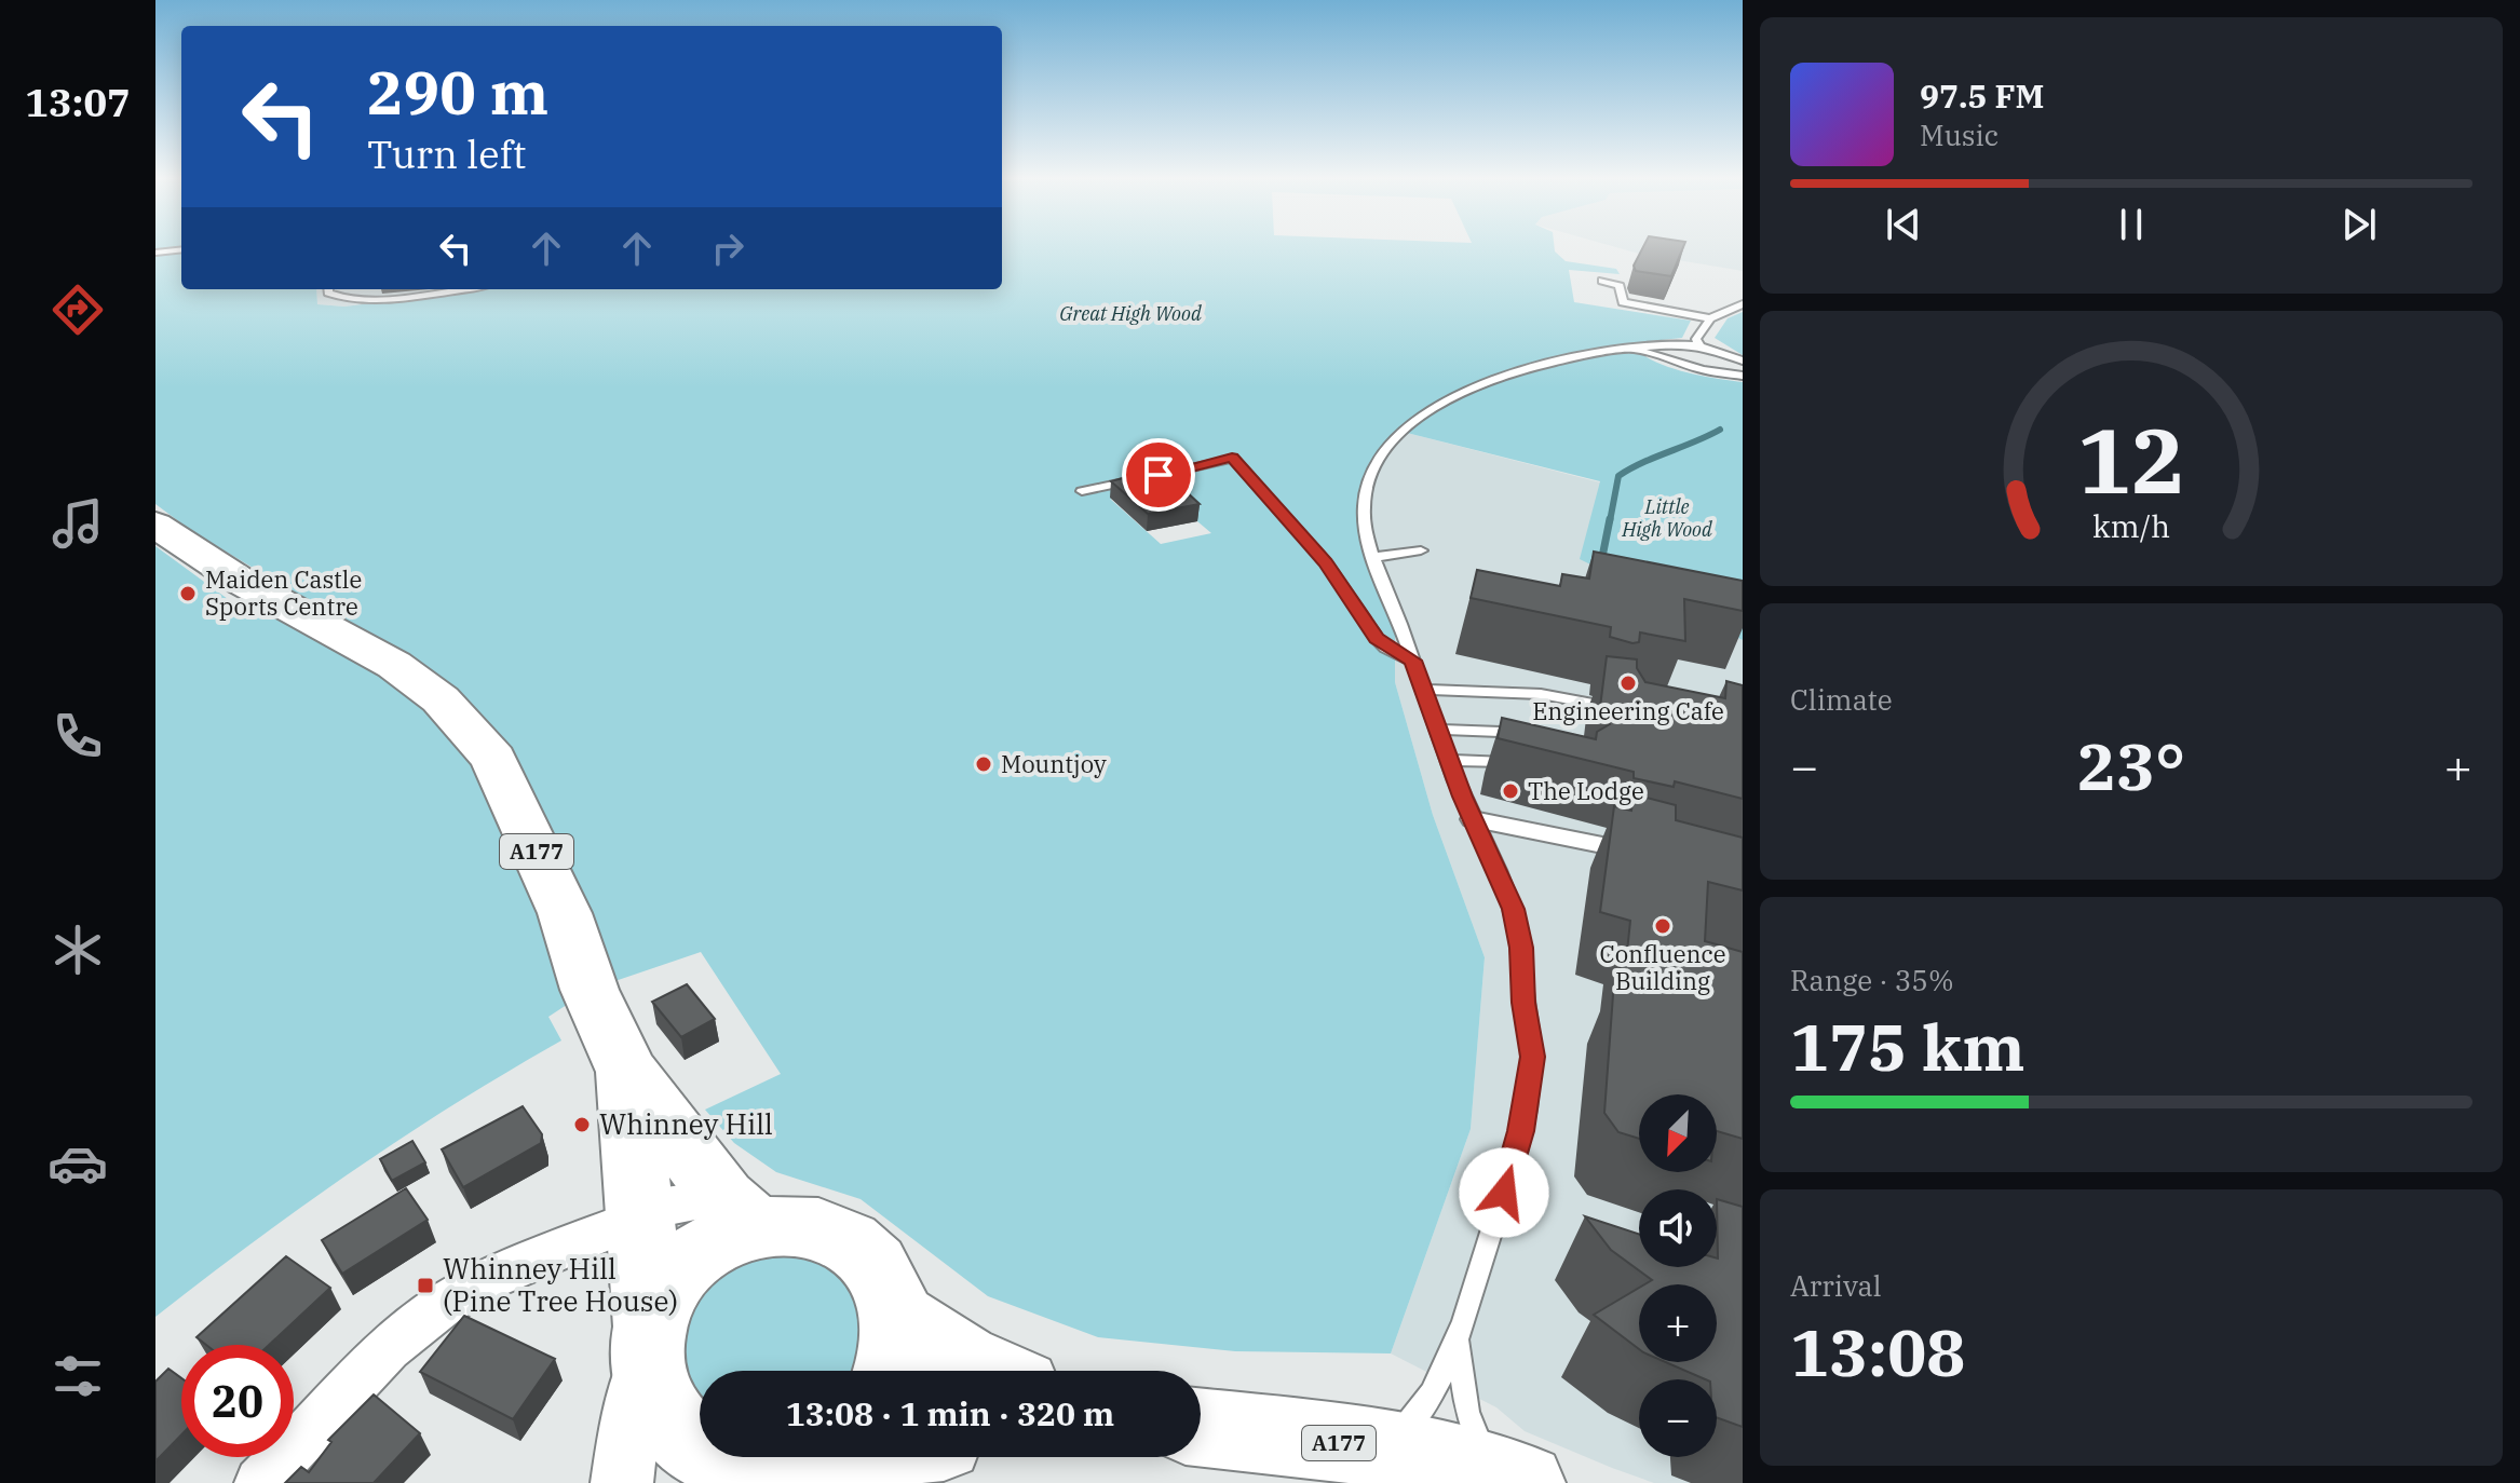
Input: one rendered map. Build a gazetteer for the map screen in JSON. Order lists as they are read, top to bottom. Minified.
{"streets":{"main road":["A177"]},"parks":["Great High Wood","Little High Wood"],"places":{"other":["Maiden Castle Sports Centre","Engineering Cafe","Mountjoy","The Lodge","Confluence Building","Whinney Hill"],"transit":["Whinney Hill (Pine Tree House)"]},"north":"bottom left","page":{"tabs":"13:07","turn":["290 m","Turn left"],"song":["97.5 FM","Music"],"tile":["Climate",["Range · 35%","175 km"],["Arrival","13:08"]],"heat":["−","23°","+"],"map_buttons":["+","−"],"limit":"20","trip":"13:08 · 1 min · 320 m","gauge":["12","km/h"]}}
